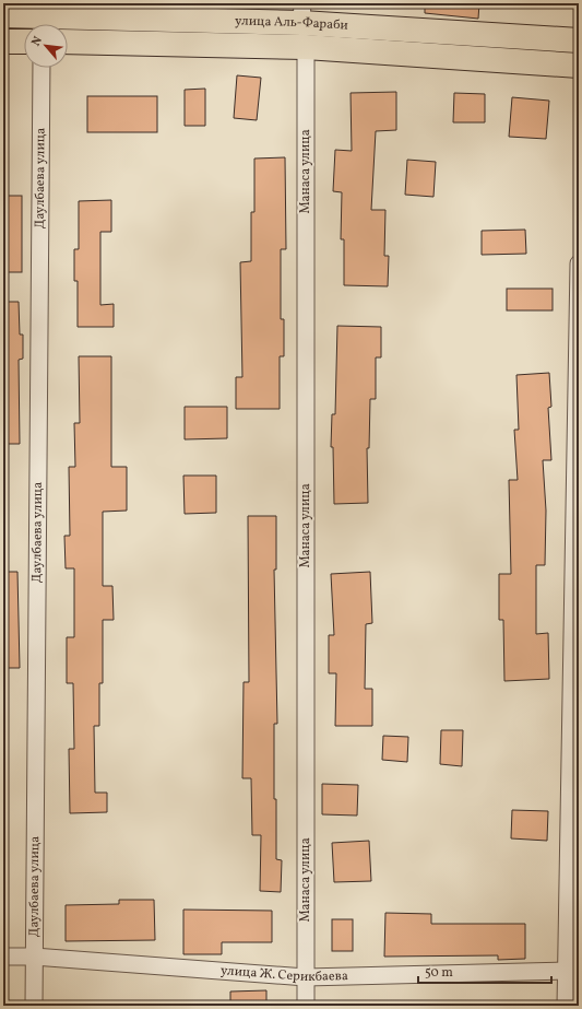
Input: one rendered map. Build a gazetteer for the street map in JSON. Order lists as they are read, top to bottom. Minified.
{"streets":{"main road":["улица Аль-Фараби"],"street":["Манаса улица","Даулбаева улица","улица Ж. Серикбаева"]},"crossings":[["улица Аль-Фараби","Манаса улица"],["Манаса улица","улица Ж. Серикбаева"],["Даулбаева улица","улица Ж. Серикбаева"]],"scale_bar":"50 m","north":"top left"}
